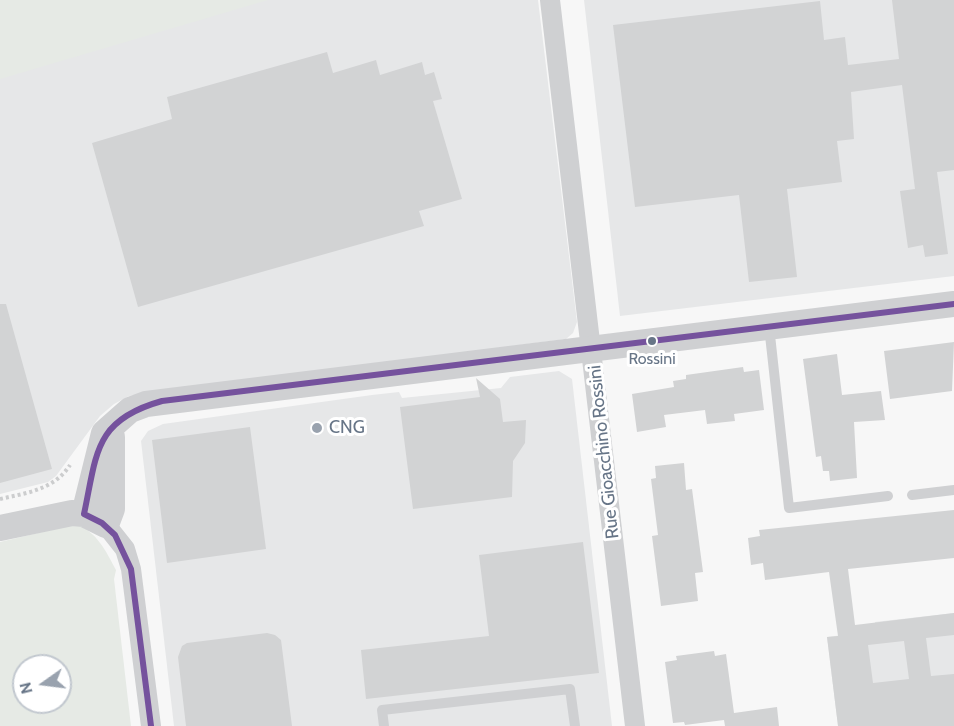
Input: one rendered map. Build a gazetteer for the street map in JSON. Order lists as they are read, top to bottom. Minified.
{"streets":{"street":["Rue Gioacchino Rossini"]},"places":["Rossini","CNG"],"north":"left"}
